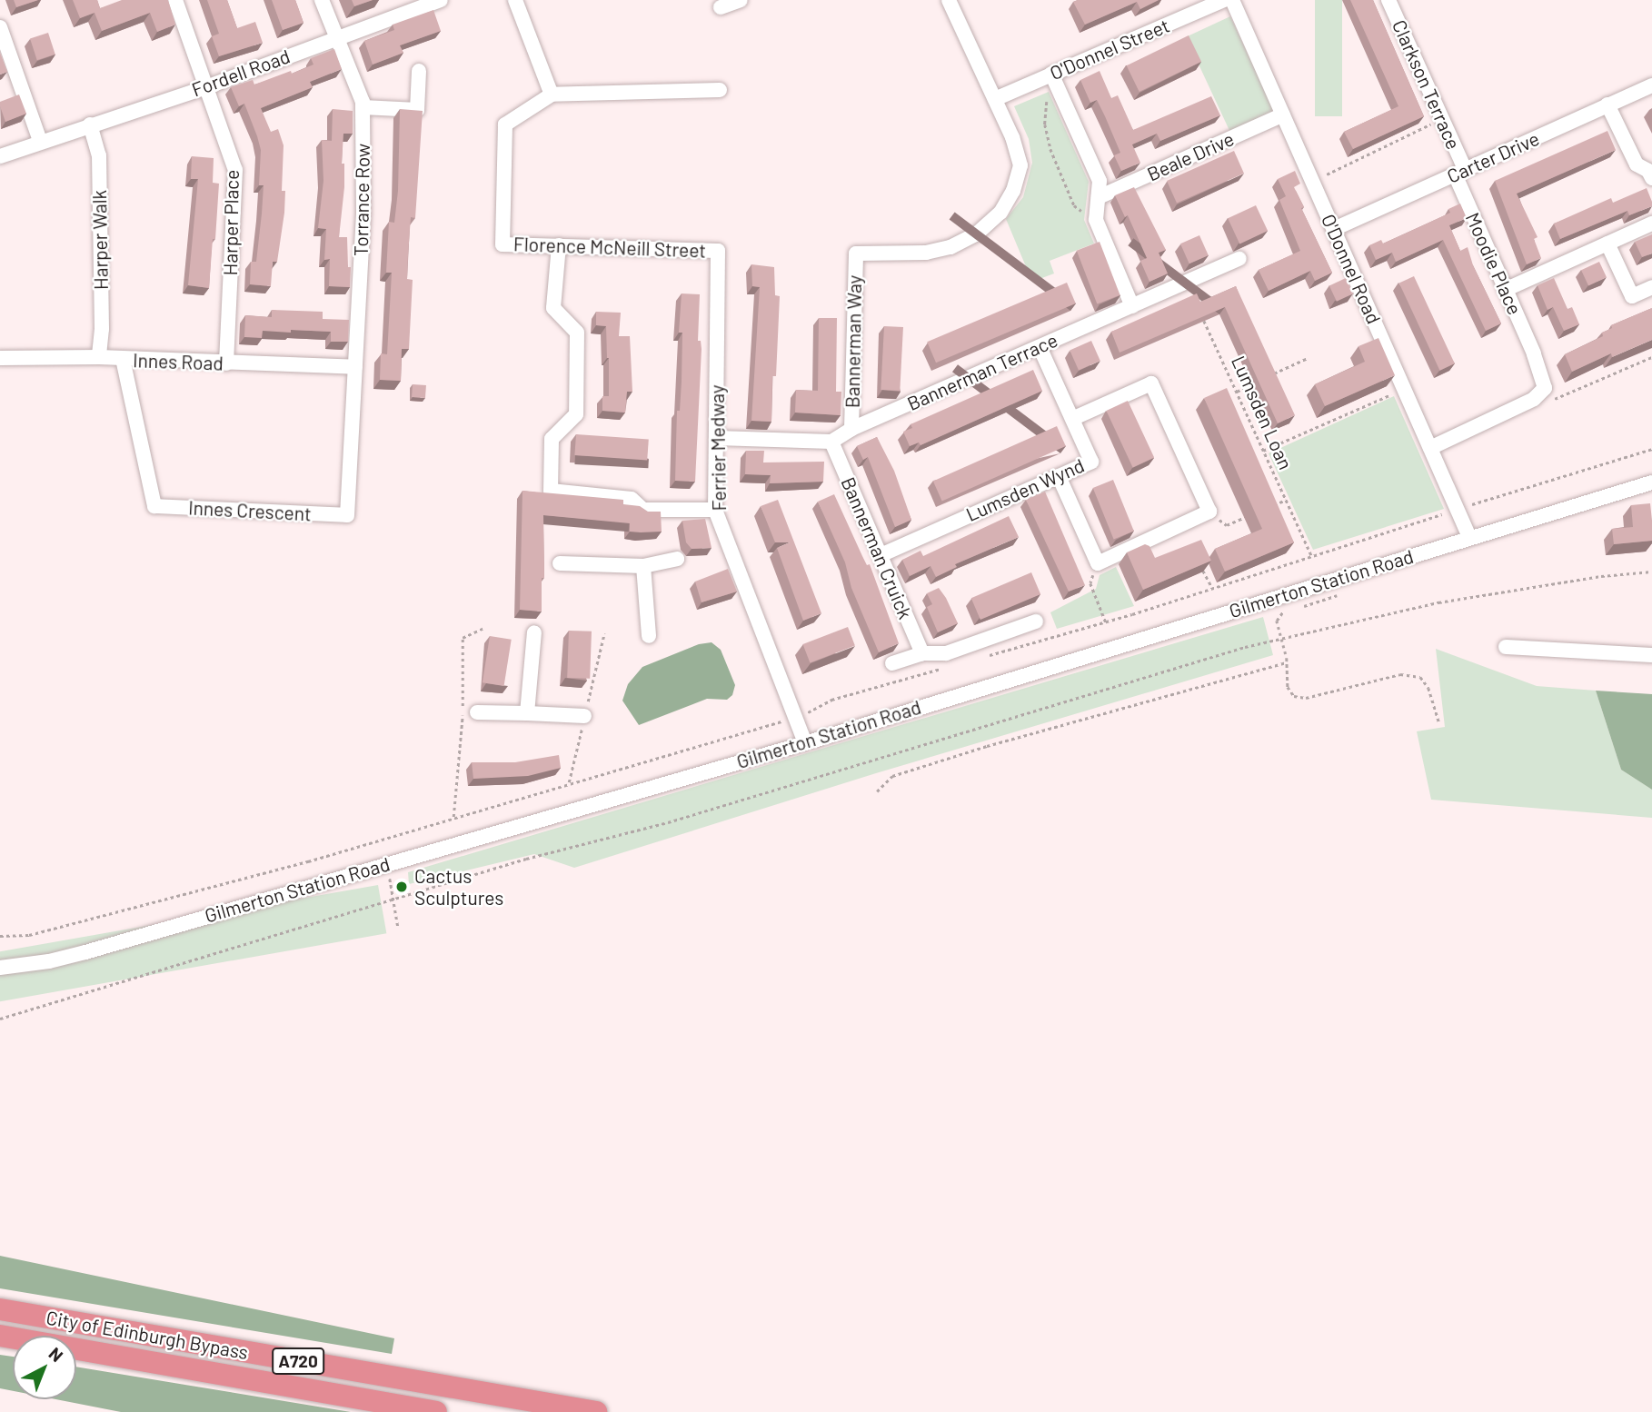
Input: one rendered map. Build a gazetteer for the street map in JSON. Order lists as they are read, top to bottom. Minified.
{"streets":{"highway":["City of Edinburgh Bypass","A720"],"street":["O'Donnel Street","Fordell Road","Clarkson Terrace","Beale Drive","Carter Drive","Torrance Row","Harper Place","Harper Walk","Florence McNeill Street","Moodie Place","O'Donnel Road","Bannerman Way","Innes Road","Bannerman Terrace","Ferrier Medway","Lumsden Wynd","Innes Crescent","Bannerman Cruick","Gilmerton Station Road"],"path":["Lumsden Loan"]},"crossings":[["O'Donnel Street","Bannerman Way"],["Fordell Road","Torrance Row"],["Fordell Road","Harper Place"],["Fordell Road","Harper Walk"],["Clarkson Terrace","Carter Drive"],["Clarkson Terrace","Moodie Place"],["Beale Drive","O'Donnel Road"],["Carter Drive","Moodie Place"],["Carter Drive","O'Donnel Road"],["Torrance Row","Innes Road"],["Torrance Row","Innes Crescent"],["Harper Place","Innes Road"],["Harper Walk","Innes Road"],["Florence McNeill Street","Ferrier Medway"],["O'Donnel Road","Gilmerton Station Road"],["Bannerman Way","Bannerman Terrace"],["Innes Road","Innes Crescent"],["Bannerman Terrace","Lumsden Wynd"],["Bannerman Terrace","Bannerman Cruick"],["Ferrier Medway","Gilmerton Station Road"],["Lumsden Wynd","Bannerman Cruick"]],"places":["Cactus Sculptures"],"north":"top right"}
